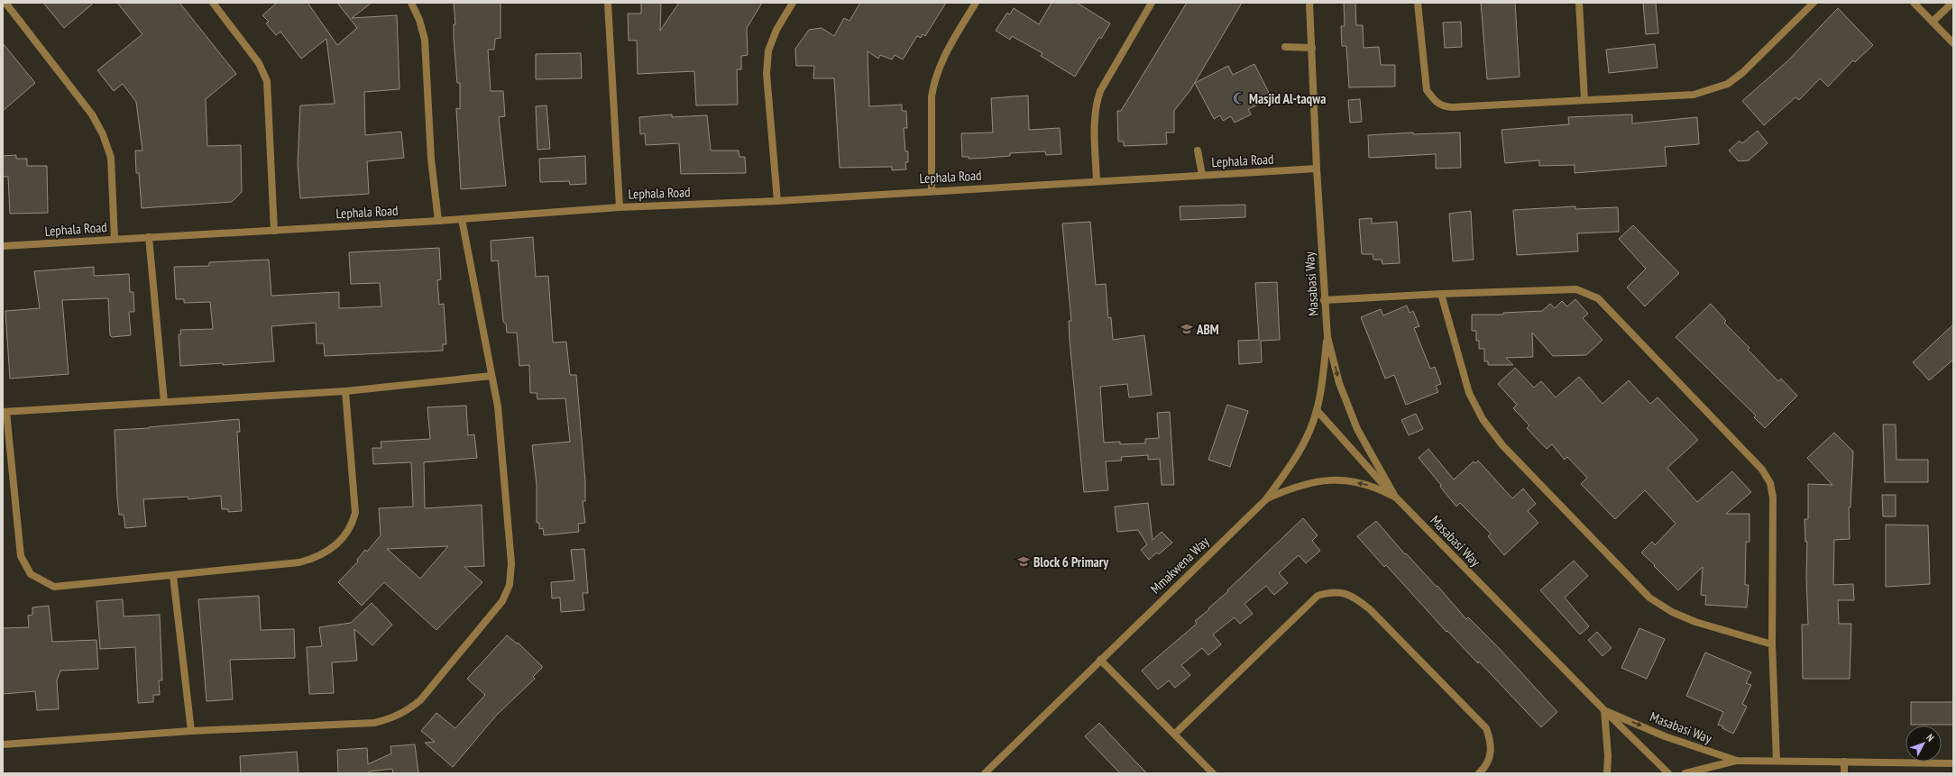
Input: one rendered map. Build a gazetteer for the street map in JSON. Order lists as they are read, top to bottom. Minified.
{"streets":{"street":["Lephala Road","Masabasi Way","Mmakwena Way"]},"crossings":[["Lephala Road","Masabasi Way"],["Masabasi Way","Mmakwena Way"]],"places":{"mosque":["Masjid Al-taqwa"],"school or university":["ABM","Block 6 Primary"]},"north":"top right"}
